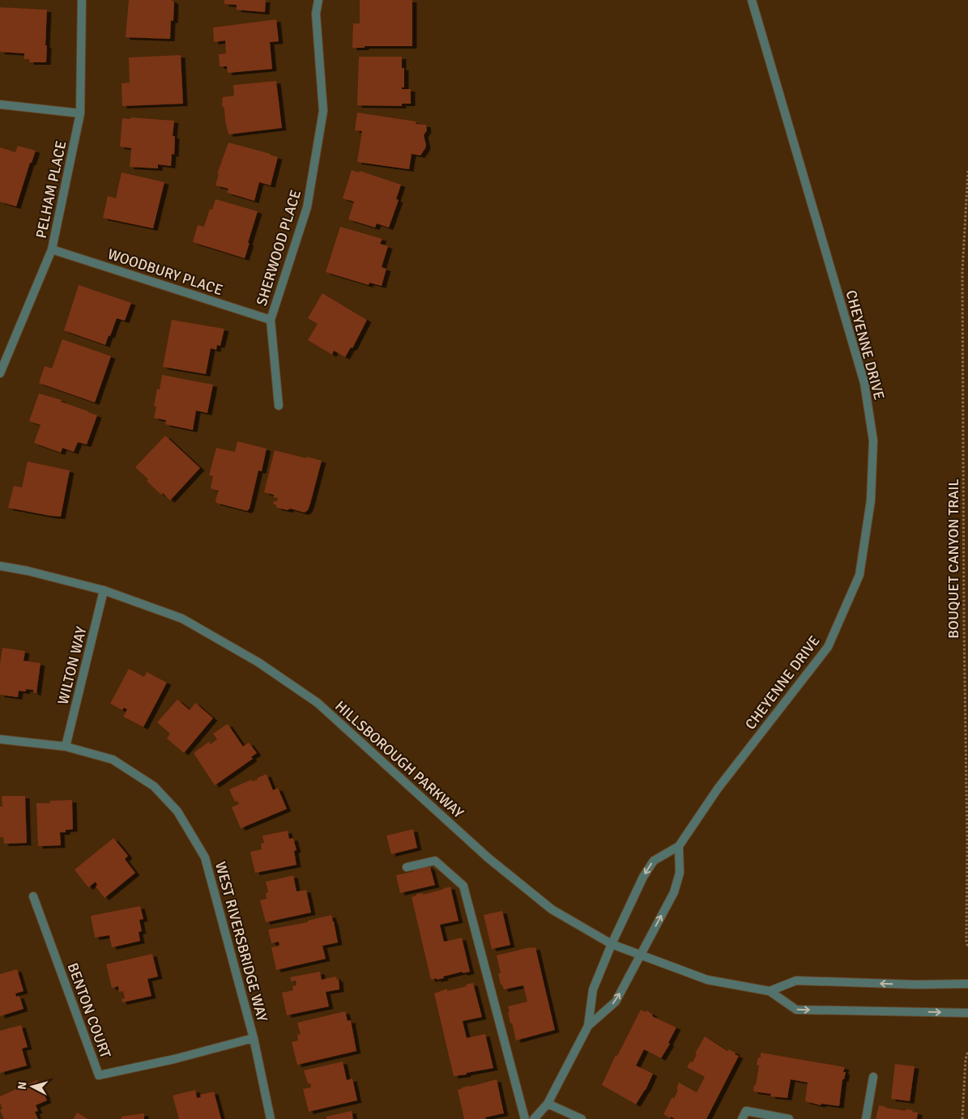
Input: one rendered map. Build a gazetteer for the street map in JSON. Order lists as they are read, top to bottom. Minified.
{"streets":{"street":["PELHAM PLACE","SHERWOOD PLACE","WOODBURY PLACE","CHEYENNE DRIVE","WILTON WAY","HILLSBOROUGH PARKWAY","WEST RIVERSBRIDGE WAY","BENTON COURT"],"path":["BOUQUET CANYON TRAIL"]},"crossings":[["PELHAM PLACE","WOODBURY PLACE"],["SHERWOOD PLACE","WOODBURY PLACE"],["CHEYENNE DRIVE","HILLSBOROUGH PARKWAY"],["WILTON WAY","HILLSBOROUGH PARKWAY"],["WILTON WAY","WEST RIVERSBRIDGE WAY"],["WEST RIVERSBRIDGE WAY","BENTON COURT"]],"north":"left"}
